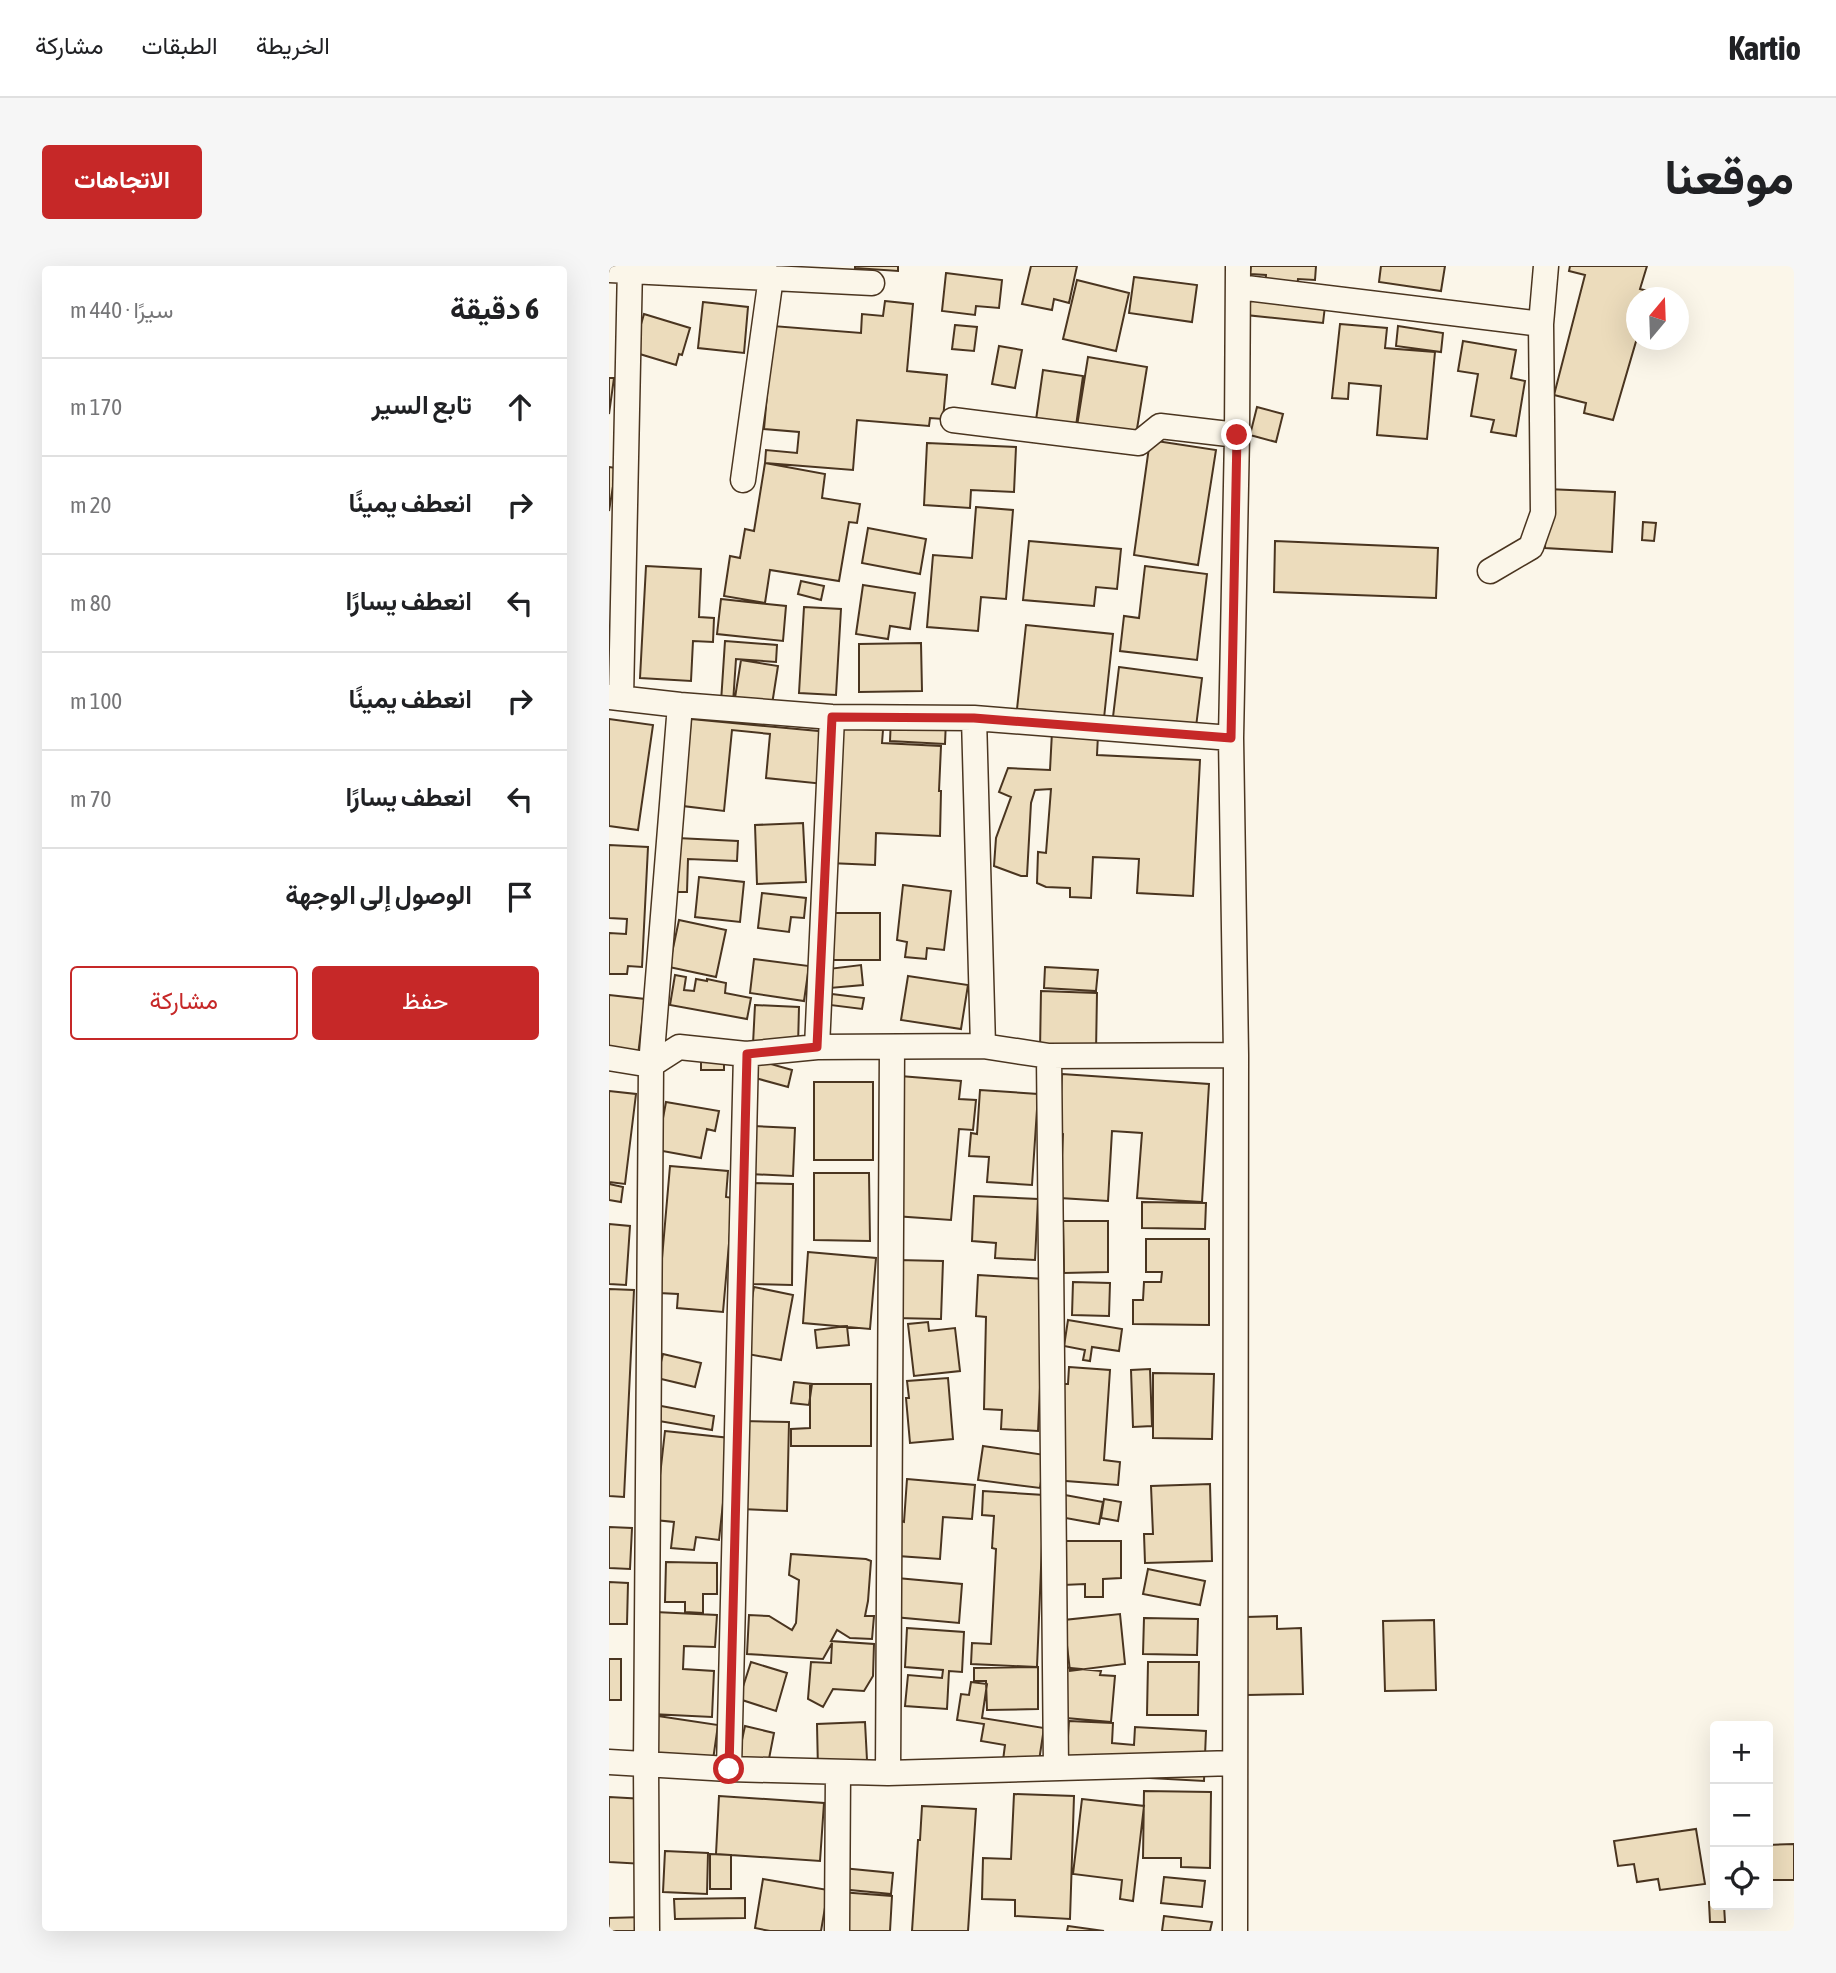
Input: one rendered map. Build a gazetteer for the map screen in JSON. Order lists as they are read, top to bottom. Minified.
{"north":"top","page":{"header":"Kartio","nav":["الخريطة","الطبقات","مشاركة"],"title":"موقعنا","buttons":["الاتجاهات",["حفظ","مشاركة"]],"heading":["6 دقيقة","سيرًا · 440 m"],"list":[["تابع السير","170 m"],["انعطف يمينًا","20 m"],["انعطف يسارًا","80 m"],["انعطف يمينًا","100 m"],["انعطف يسارًا","70 m"],"الوصول إلى الوجهة"],"map_buttons":["+","−"]}}
